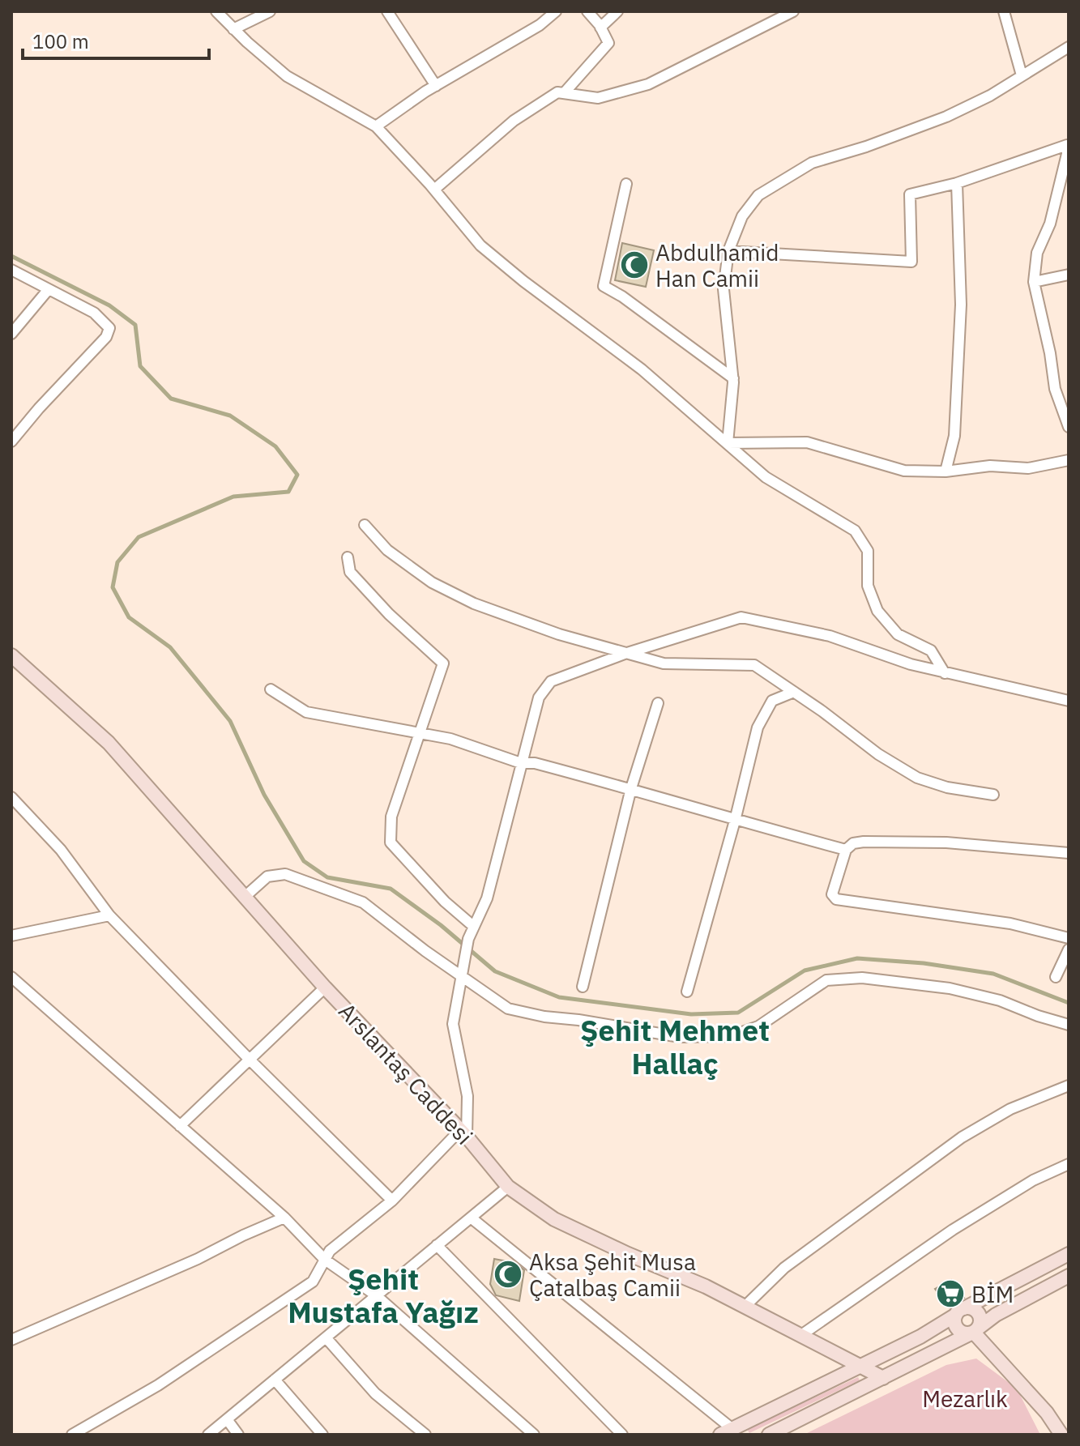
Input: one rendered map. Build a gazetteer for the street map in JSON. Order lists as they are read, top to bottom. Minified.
{"streets":{"main road":["Arslantaş Caddesi"]},"districts":["Şehit Mehmet Hallaç","Şehit Mustafa Yağız"],"parks":["Mezarlık"],"places":{"mosque":["Abdulhamid Han Camii","Aksa Şehit Musa Çatalbaş Camii"],"supermarket":["BİM"]},"scale_bar":"100 m"}
